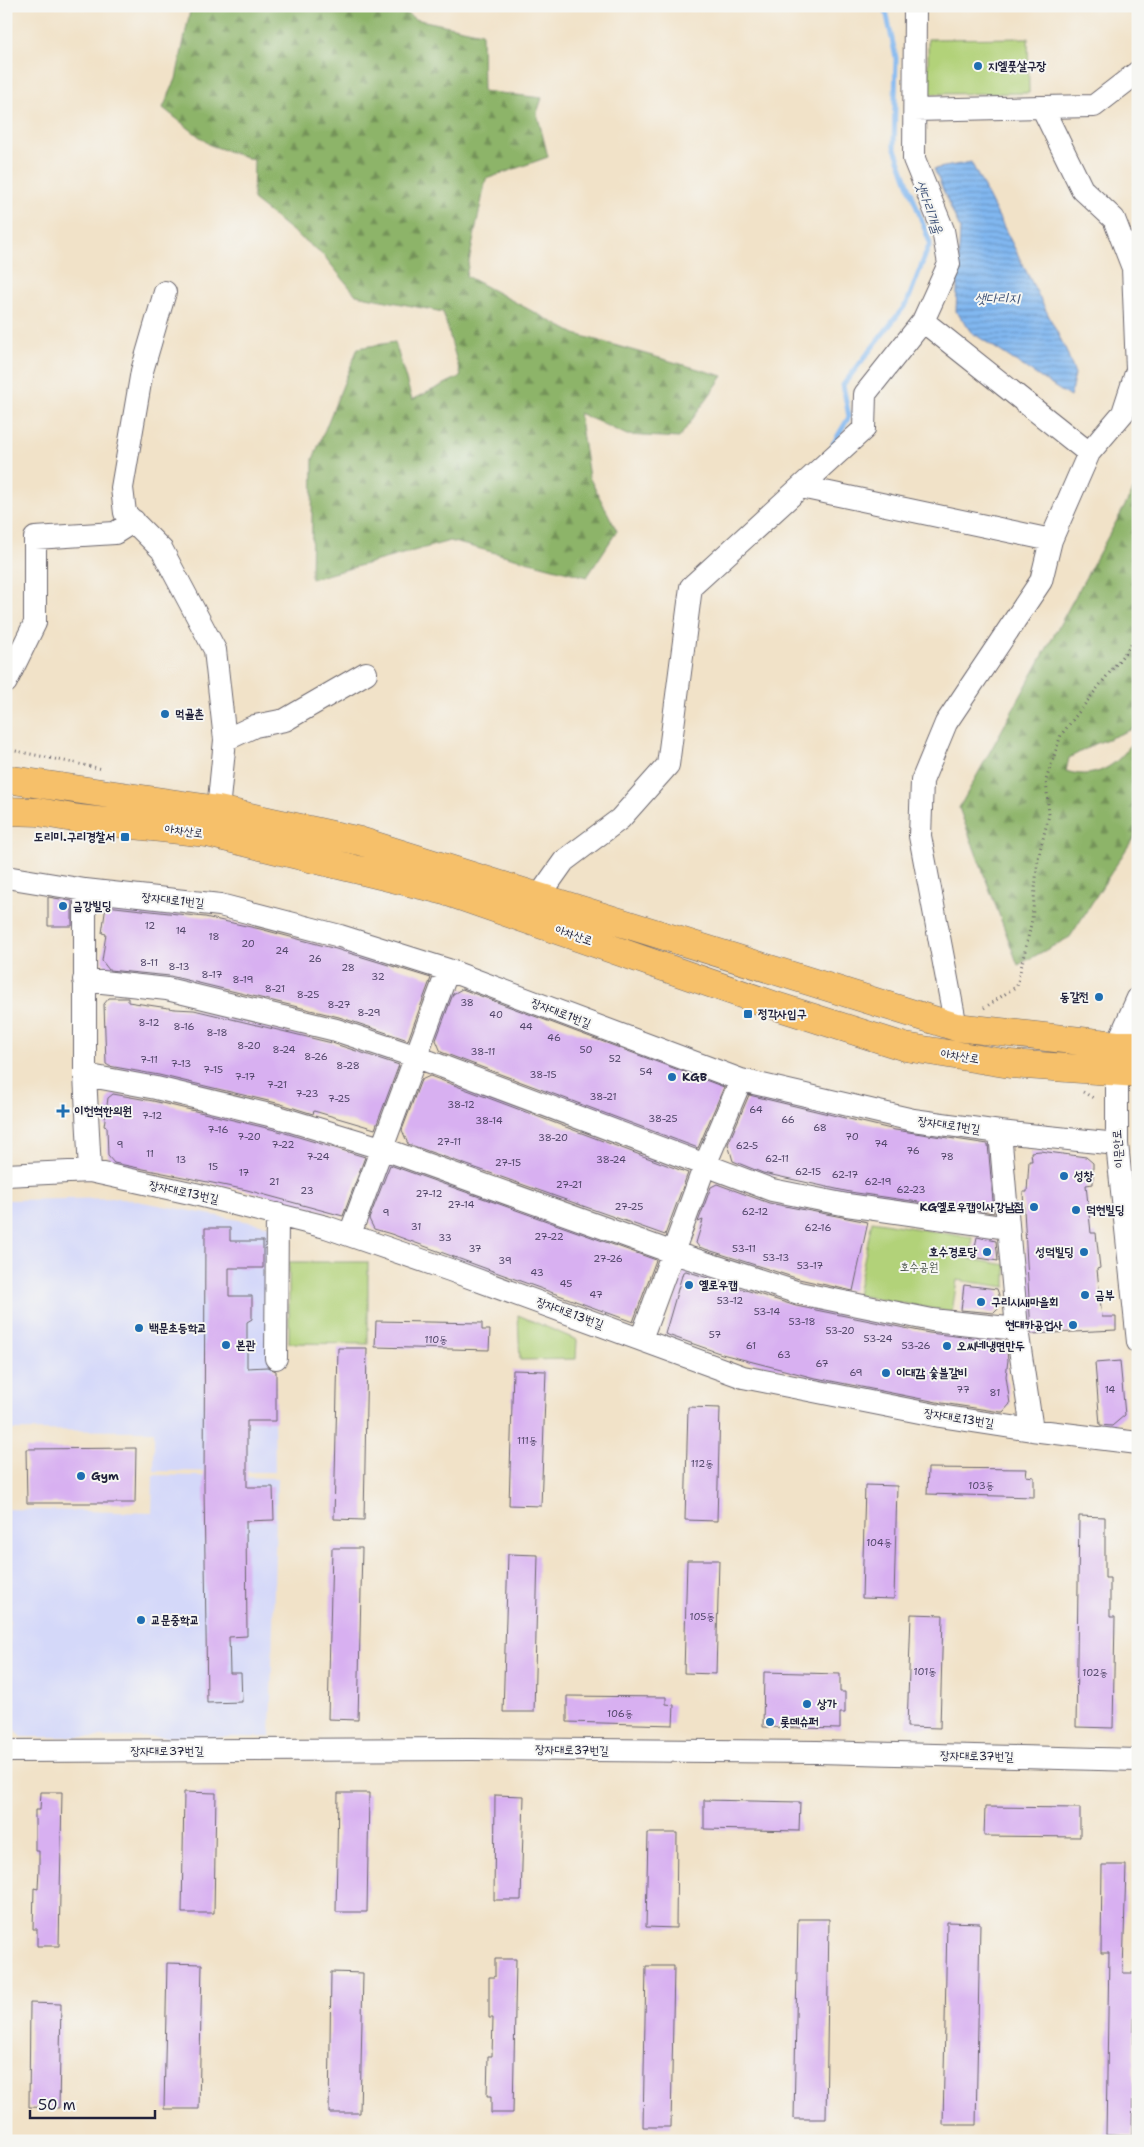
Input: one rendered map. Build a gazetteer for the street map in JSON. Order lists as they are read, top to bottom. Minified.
{"streets":{"main road":["아차산로"],"street":["장자대로1번길","이문안로","장자대로13번길","장자대로37번길"]},"crossings":[["아차산로","이문안로"],["장자대로1번길","이문안로"]],"water":["샛다리개울","샛다리지"],"parks":["호수공원"],"places":{"other":["지엘풋살구장","먹골촌","금강빌딩","동갈전","KGB","성창","KG옐로우캡이사강남점","덕현빌딩","호수경로당","성덕빌딩","옐로우캡","금부","구리시새마을회","현대카공업사","백문초등학교","본관","오씨네냉면만두","이대감 숯불갈비","Gym","교문중학교","상가","롯데슈퍼"],"transit":["도리미.구리경찰서","정각사입구"],"health":["이헌혁한의원"]},"house_numbers":["12","14","18","20","24","26","8-11","8-13","28","8-17","32","8-19","8-21","8-25","38","8-27","8-29","40","8-12","8-16","44","8-18","46","8-20","8-24","50","38-11","8-26","52","7-11","7-13","8-28","7-15","54","38-15","7-17","7-21","7-23","38-21","7-25","38-12","64","7-12","38-25","66","38-14","68","7-16","7-20","70","38-20","27-11","74","9","7-22","62-5","76","11","7-24","78","62-11","13","38-24","27-15","15","62-15","17","62-17","21","62-19","27-21","62-23","23","27-12","27-14","27-25","62-12","9","31","62-16","27-22","33","37","53-11","53-13","27-26","39","53-17","43","45","47","53-12","53-14","53-18","53-20","57","53-24","110동","61","53-26","63","67","69","77","14","81","111동","112동","103동","104동","105동","101동","102동","106동"],"scale_bar":"50 m"}
